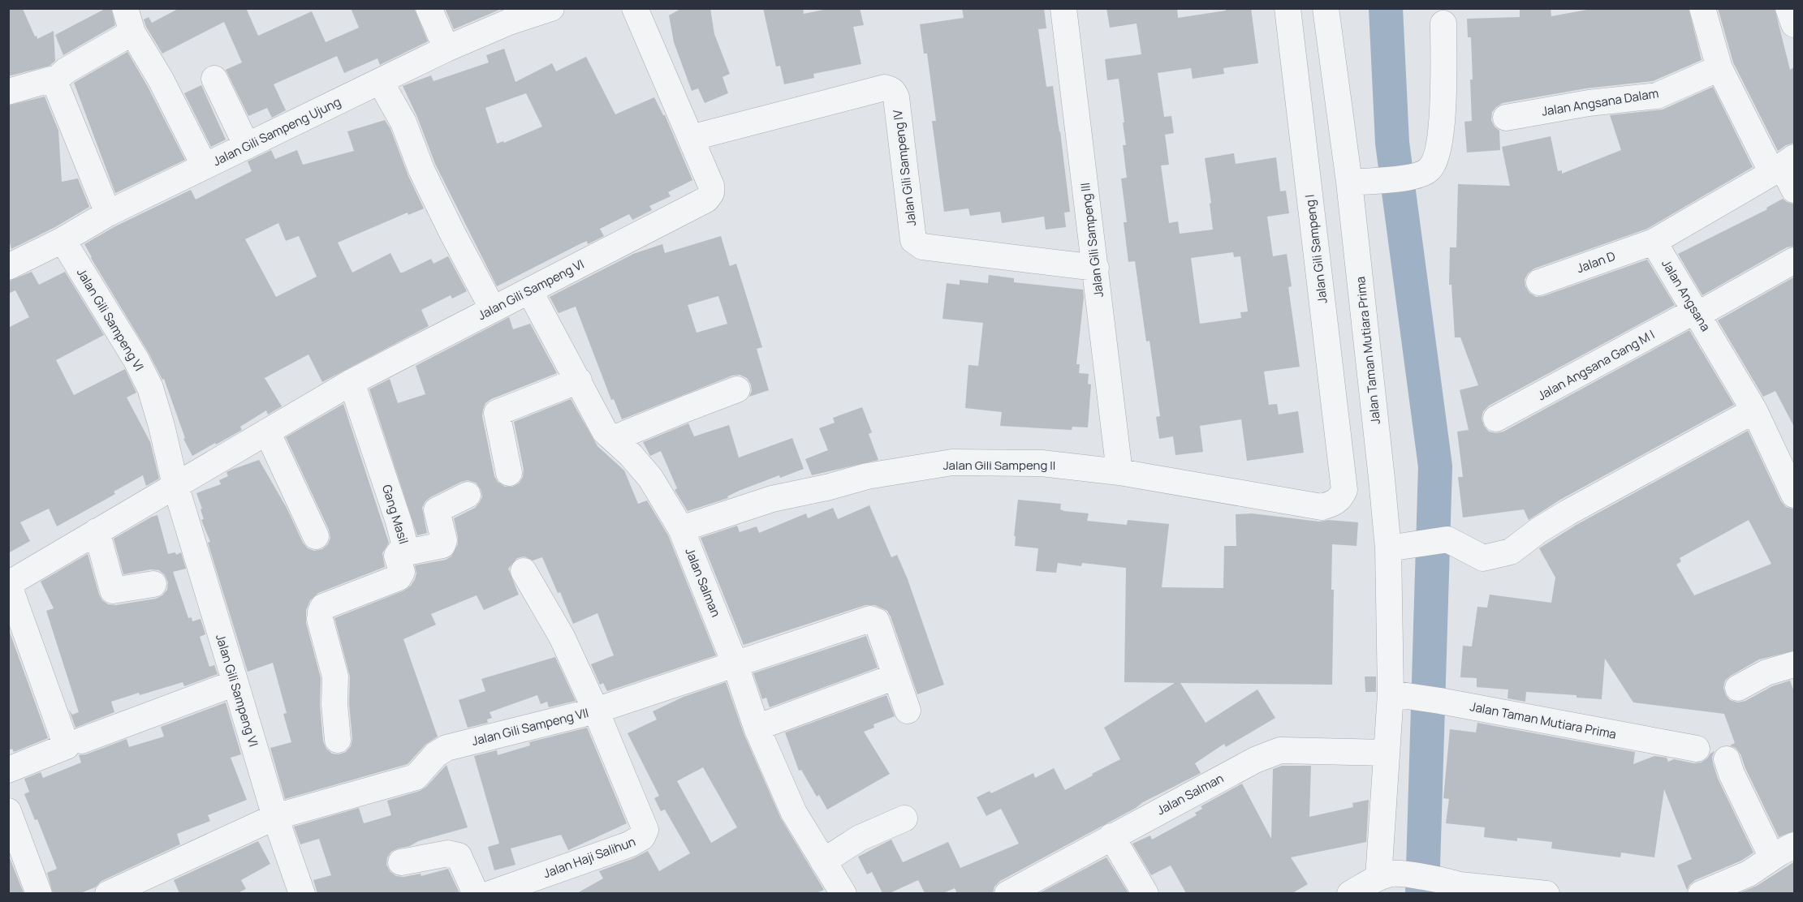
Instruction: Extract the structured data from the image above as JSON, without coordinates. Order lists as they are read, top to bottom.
{
  "streets": {
    "street": [
      "Jalan Angsana Dalam",
      "Jalan Gili Sampeng Ujung",
      "Jalan Gili Sampeng IV",
      "Jalan Gili Sampeng III",
      "Jalan Gili Sampeng I",
      "Jalan D",
      "Jalan Gili Sampeng VI",
      "Jalan Angsana",
      "Jalan Taman Mutiara Prima",
      "Jalan Angsana Gang M I",
      "Jalan Gili Sampeng II",
      "Gang Masil",
      "Jalan Salman",
      "Jalan Gili Sampeng VII",
      "Jalan Haji Salihun"
    ]
  },
  "crossings": [
    ["Jalan Gili Sampeng Ujung", "Jalan Gili Sampeng VI"],
    ["Jalan Gili Sampeng IV", "Jalan Gili Sampeng III"],
    ["Jalan Gili Sampeng IV", "Jalan Gili Sampeng VI"],
    ["Jalan Gili Sampeng III", "Jalan Gili Sampeng II"],
    ["Jalan Gili Sampeng I", "Jalan Gili Sampeng II"],
    ["Jalan D", "Jalan Angsana"],
    ["Jalan Gili Sampeng VI", "Gang Masil"],
    ["Jalan Gili Sampeng VI", "Jalan Salman"],
    ["Jalan Gili Sampeng VI", "Jalan Gili Sampeng VII"],
    ["Jalan Angsana", "Jalan Angsana Gang M I"],
    ["Jalan Taman Mutiara Prima", "Jalan Salman"],
    ["Jalan Gili Sampeng II", "Jalan Salman"],
    ["Jalan Salman", "Jalan Gili Sampeng VII"],
    ["Jalan Gili Sampeng VII", "Jalan Haji Salihun"]
  ]
}
